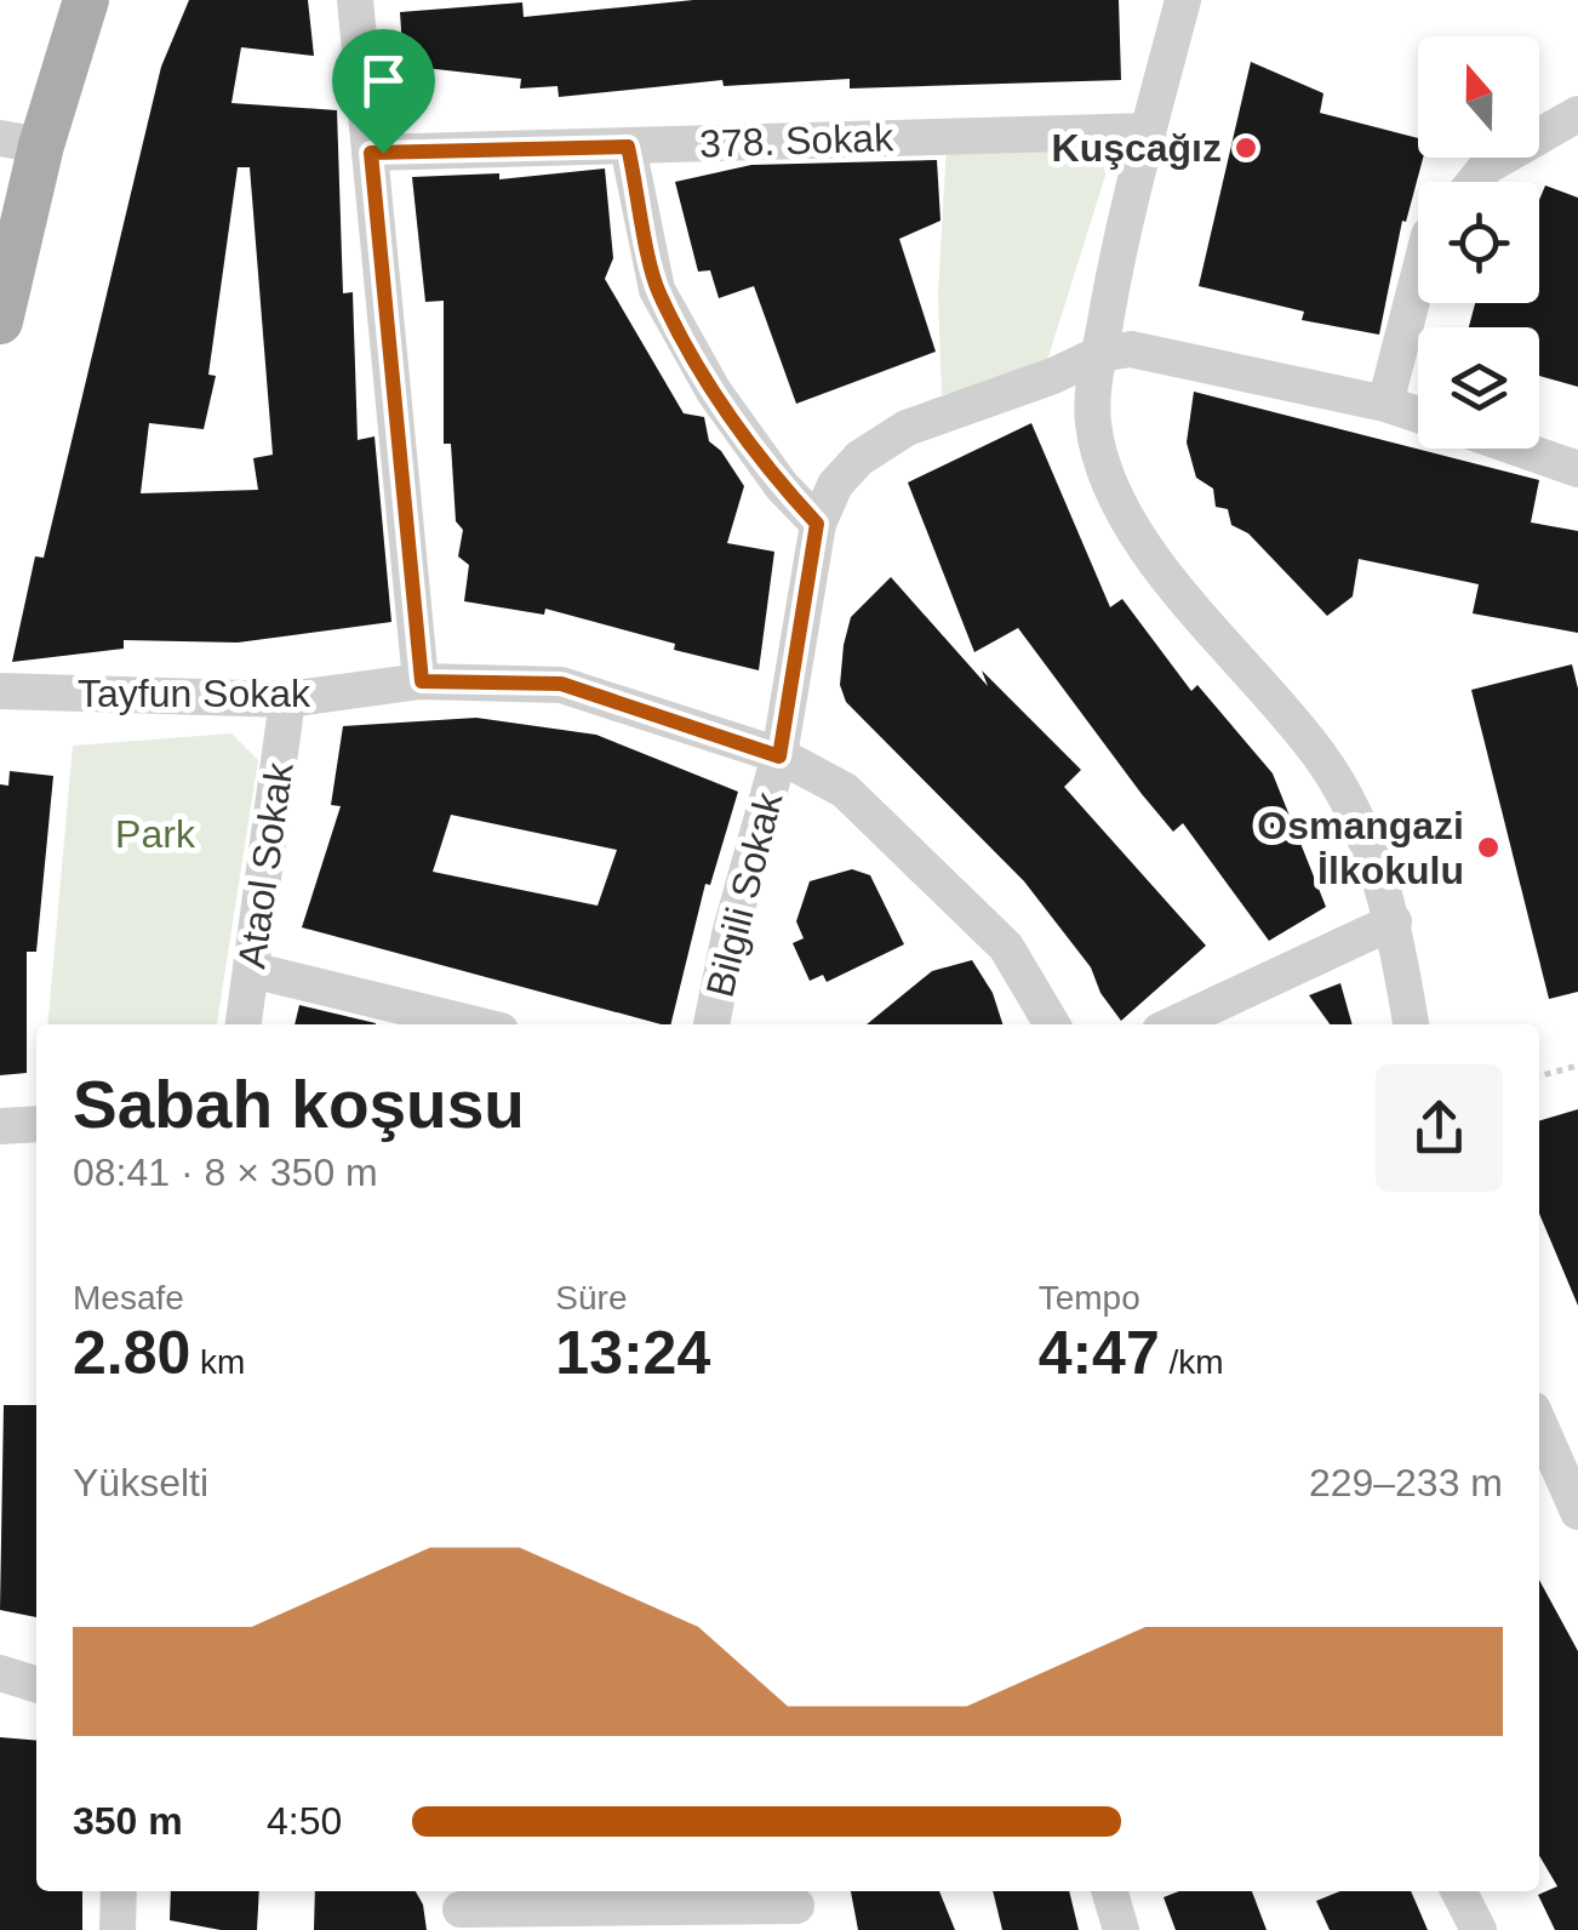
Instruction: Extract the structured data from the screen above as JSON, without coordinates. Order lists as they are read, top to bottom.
{
  "streets": {
    "street": [
      "378. Sokak",
      "Tayfun Sokak",
      "Ataol Sokak",
      "Bilgili Sokak"
    ]
  },
  "crossings": [
    ["Tayfun Sokak", "Ataol Sokak"],
    ["Tayfun Sokak", "Bilgili Sokak"]
  ],
  "parks": ["Park"],
  "places": ["Kuşcağız", "Osmangazi İlkokulu"],
  "north": "top",
  "page": {
    "heading": ["Sabah koşusu", "08:41 · 8 × 350 m"],
    "stats": [
      ["Mesafe", "2.80 km"],
      ["Süre", "13:24"],
      ["Tempo", "4:47 /km"]
    ],
    "chart": ["Yükselti", "229–233 m"],
    "list": [
      {
        "name": "350 m",
        "note": "4:50"
      }
    ]
  }
}
